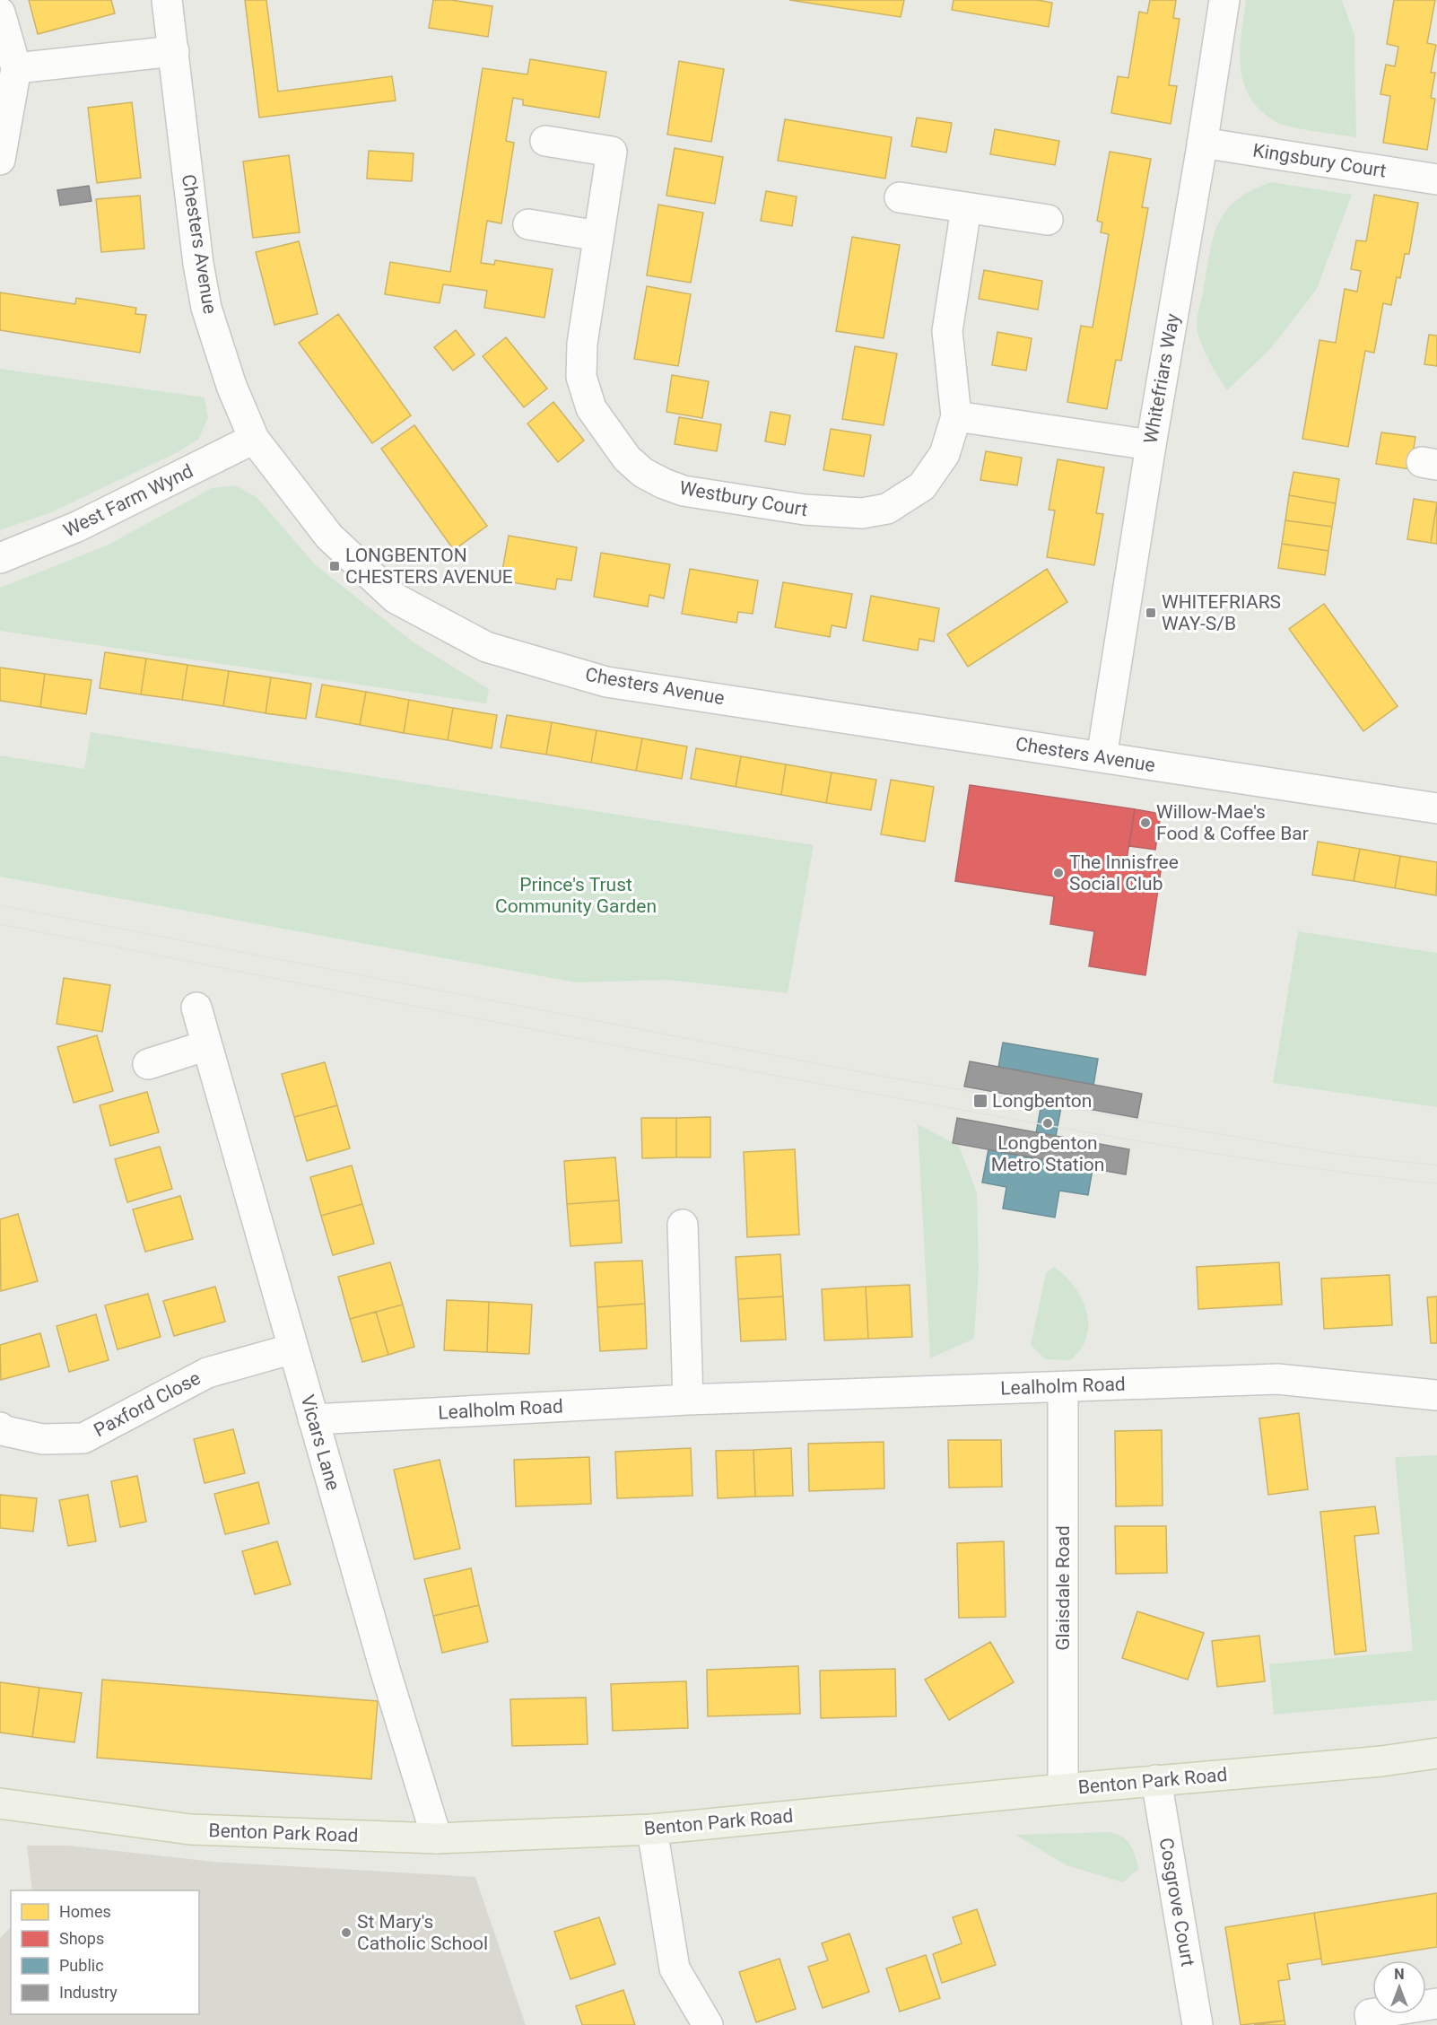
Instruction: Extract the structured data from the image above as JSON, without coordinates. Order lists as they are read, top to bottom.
{
  "streets": {
    "main road": ["Benton Park Road"],
    "street": [
      "Kingsbury Court",
      "Chesters Avenue",
      "Whitefriars Way",
      "Westbury Court",
      "West Farm Wynd",
      "Lealholm Road",
      "Paxford Close",
      "Vicars Lane",
      "Glaisdale Road",
      "Cosgrove Court"
    ]
  },
  "crossings": [
    ["Kingsbury Court", "Whitefriars Way"],
    ["Chesters Avenue", "Whitefriars Way"],
    ["Chesters Avenue", "West Farm Wynd"],
    ["Lealholm Road", "Vicars Lane"],
    ["Lealholm Road", "Glaisdale Road"],
    ["Paxford Close", "Vicars Lane"],
    ["Vicars Lane", "Benton Park Road"],
    ["Glaisdale Road", "Benton Park Road"],
    ["Benton Park Road", "Cosgrove Court"]
  ],
  "parks": ["Prince's Trust Community Garden"],
  "places": {
    "transit": ["LONGBENTON CHESTERS AVENUE", "WHITEFRIARS WAY-S/B", "Longbenton"],
    "other": [
      "Willow-Mae's Food & Coffee Bar",
      "The Innisfree Social Club",
      "Longbenton Metro Station",
      "St Mary's Catholic School"
    ]
  },
  "legend": [
    "Homes",
    "Shops",
    "Public",
    "Industry"
  ],
  "north": "top"
}
